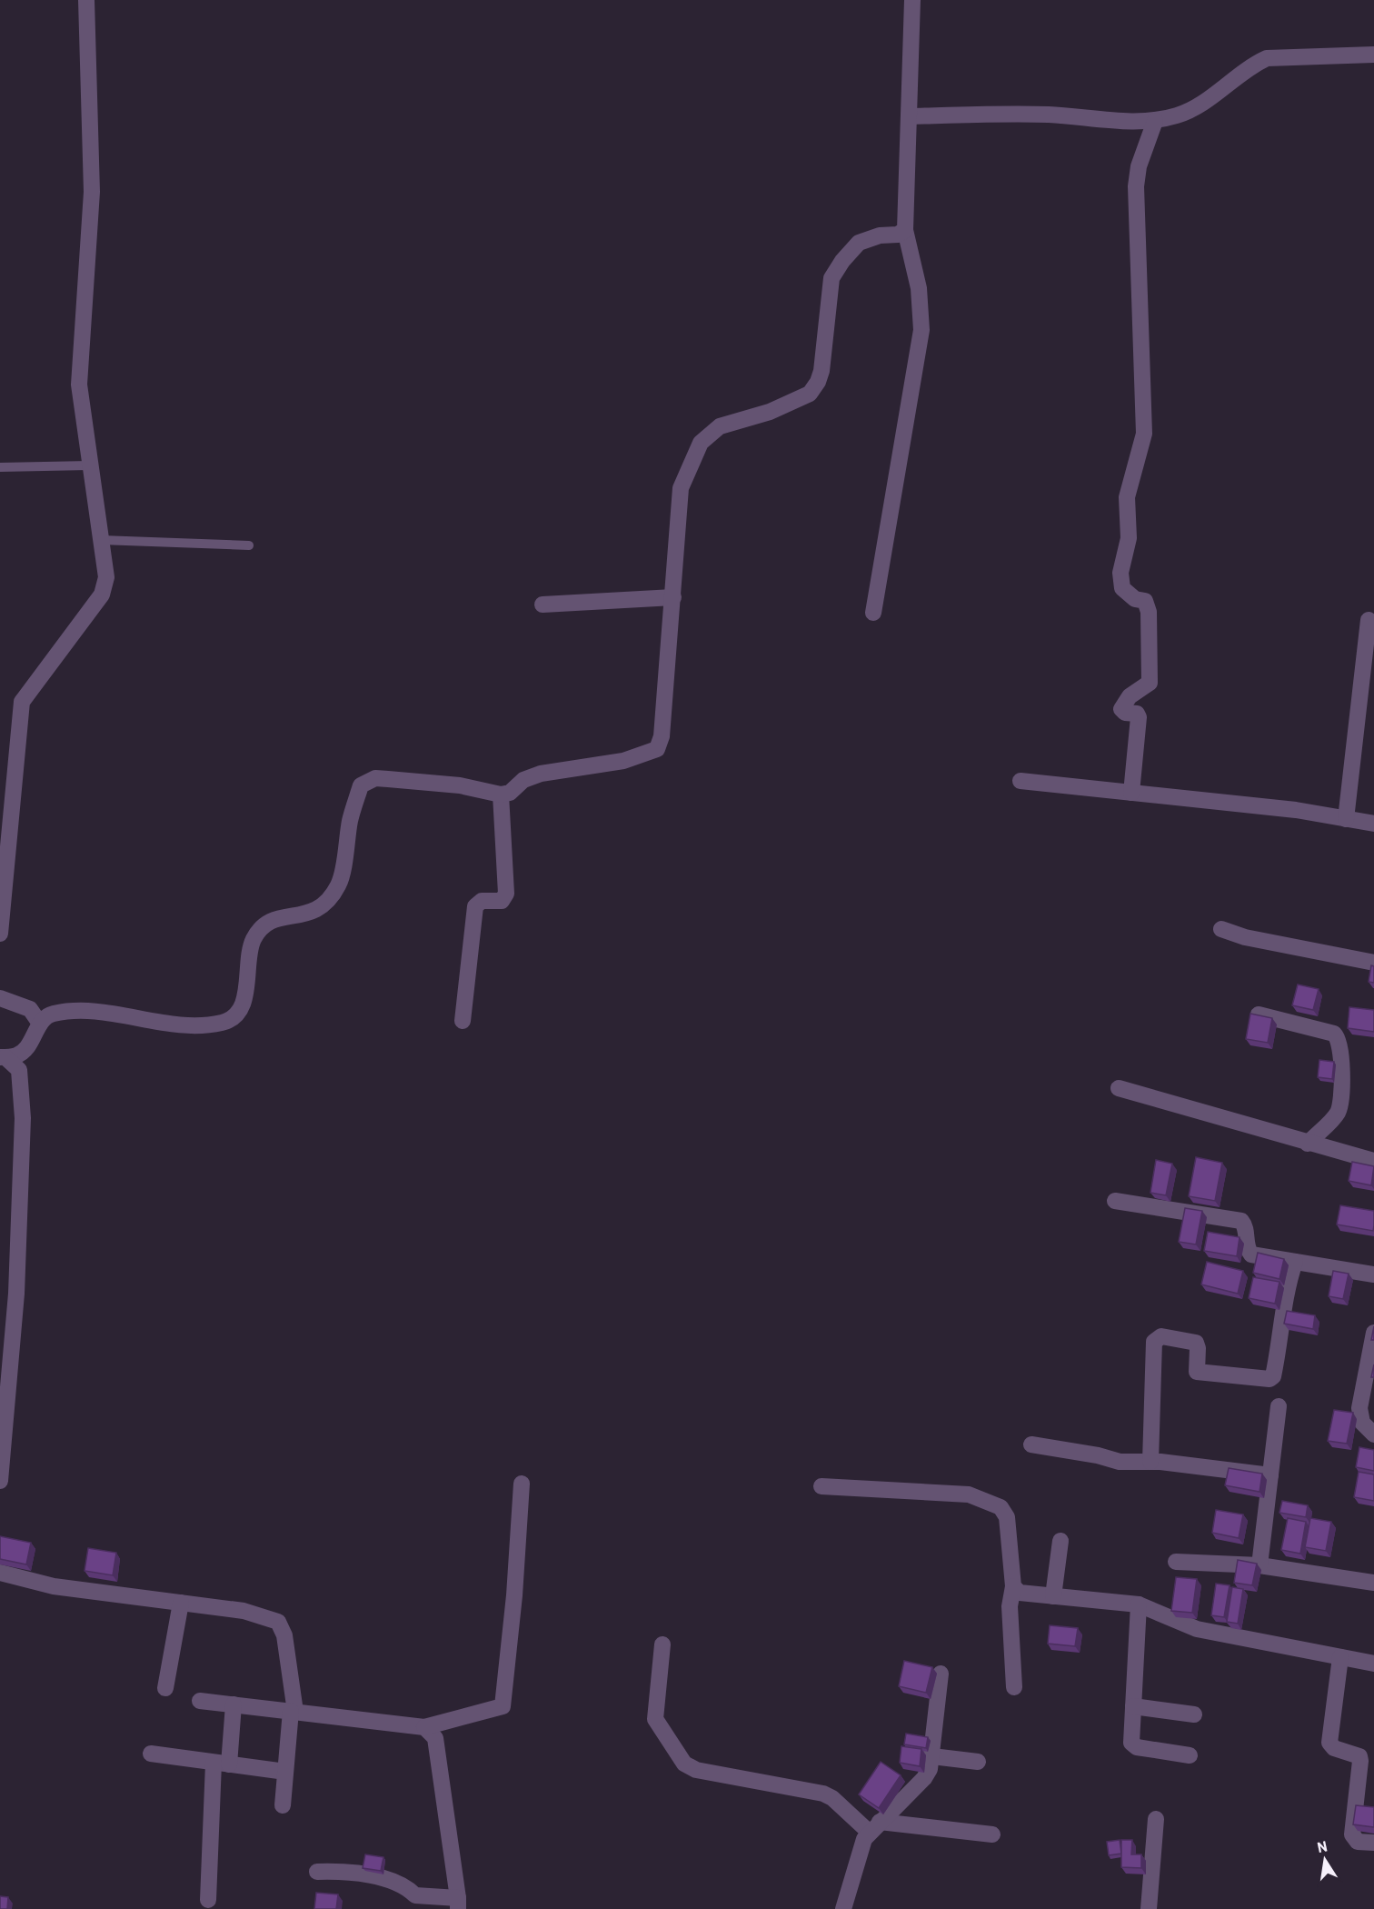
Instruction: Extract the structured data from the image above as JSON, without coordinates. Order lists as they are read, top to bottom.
{
  "north": "top"
}
